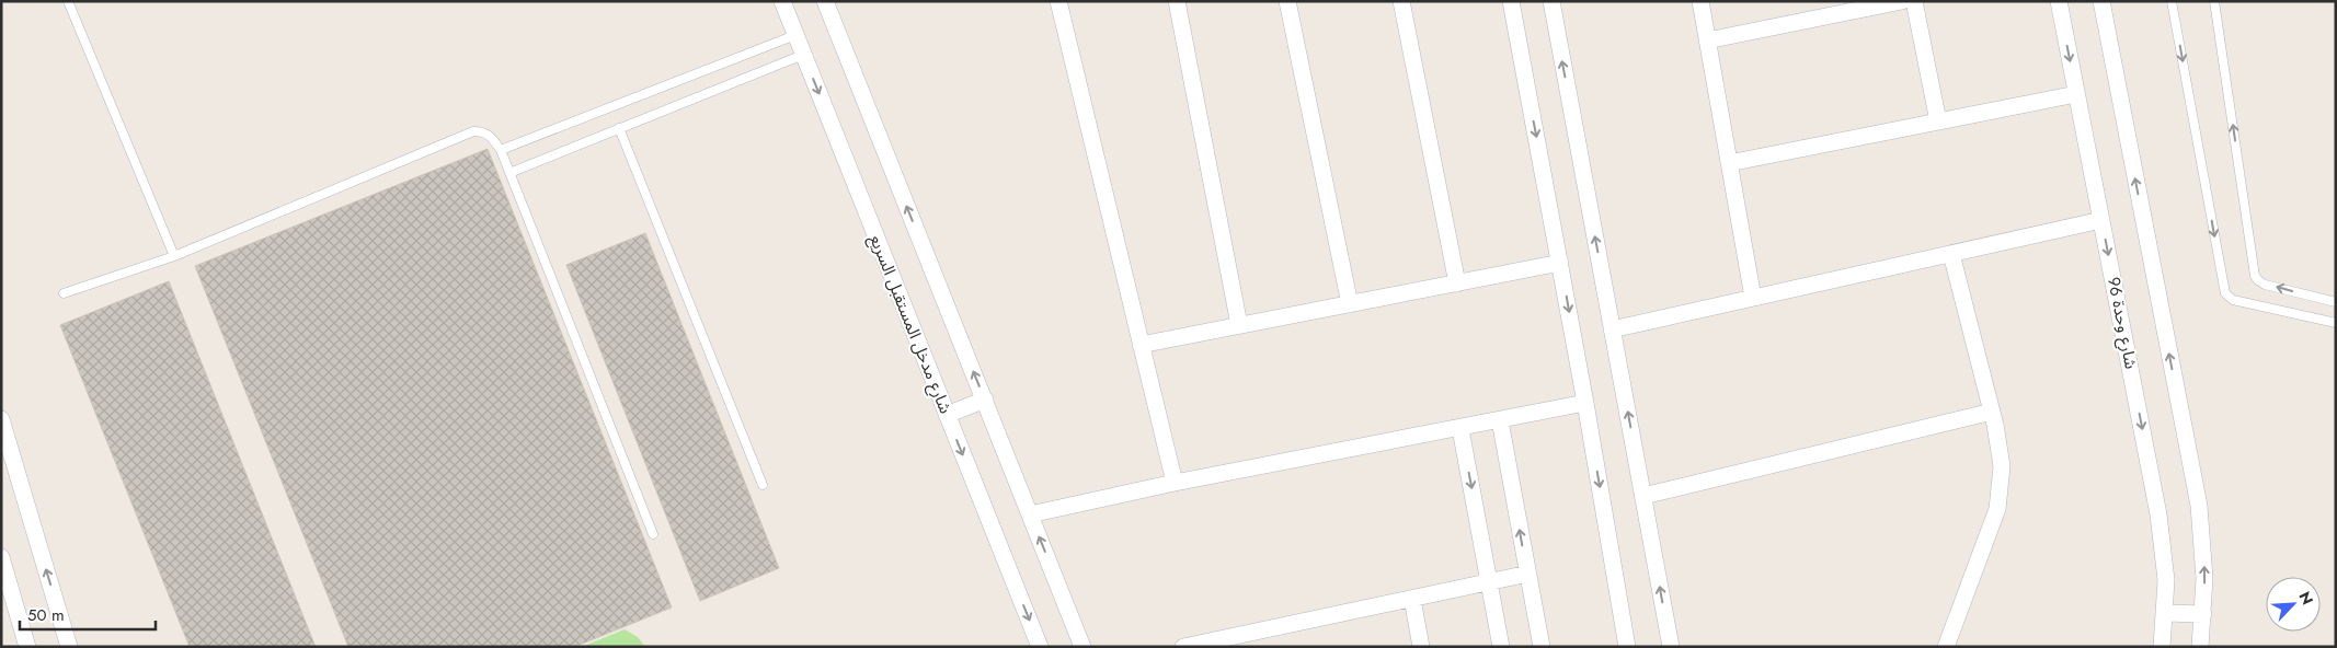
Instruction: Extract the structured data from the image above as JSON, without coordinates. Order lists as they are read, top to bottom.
{
  "streets": {
    "street": ["شارع وحدة 96", "شارع مدخل المستقبل السريع"]
  },
  "scale_bar": "50 m",
  "north": "top right"
}
